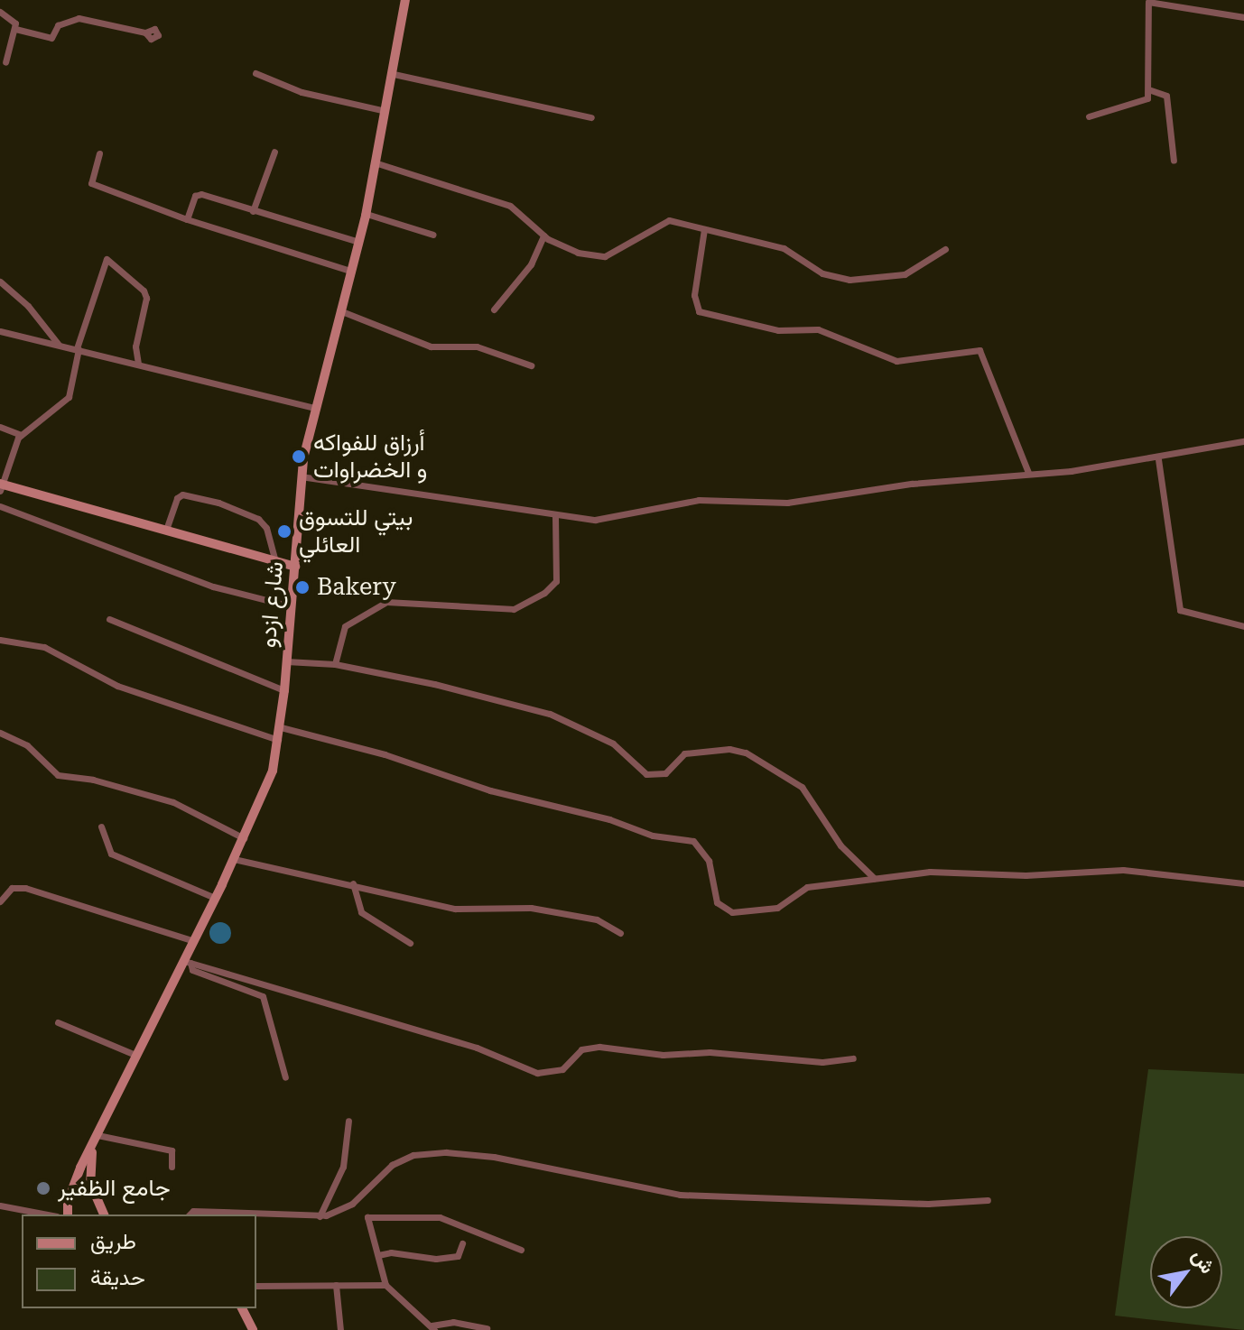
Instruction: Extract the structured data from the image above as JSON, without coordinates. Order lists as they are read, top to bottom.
{
  "streets": {
    "street": ["شارع ازدو"]
  },
  "places": [
    "أرزاق للفواكه و الخضراوات",
    "بيتي للتسوق العائلي",
    "Bakery",
    "جامع الظفير"
  ],
  "legend": ["طريق", "حديقة"],
  "north": "top right"
}
